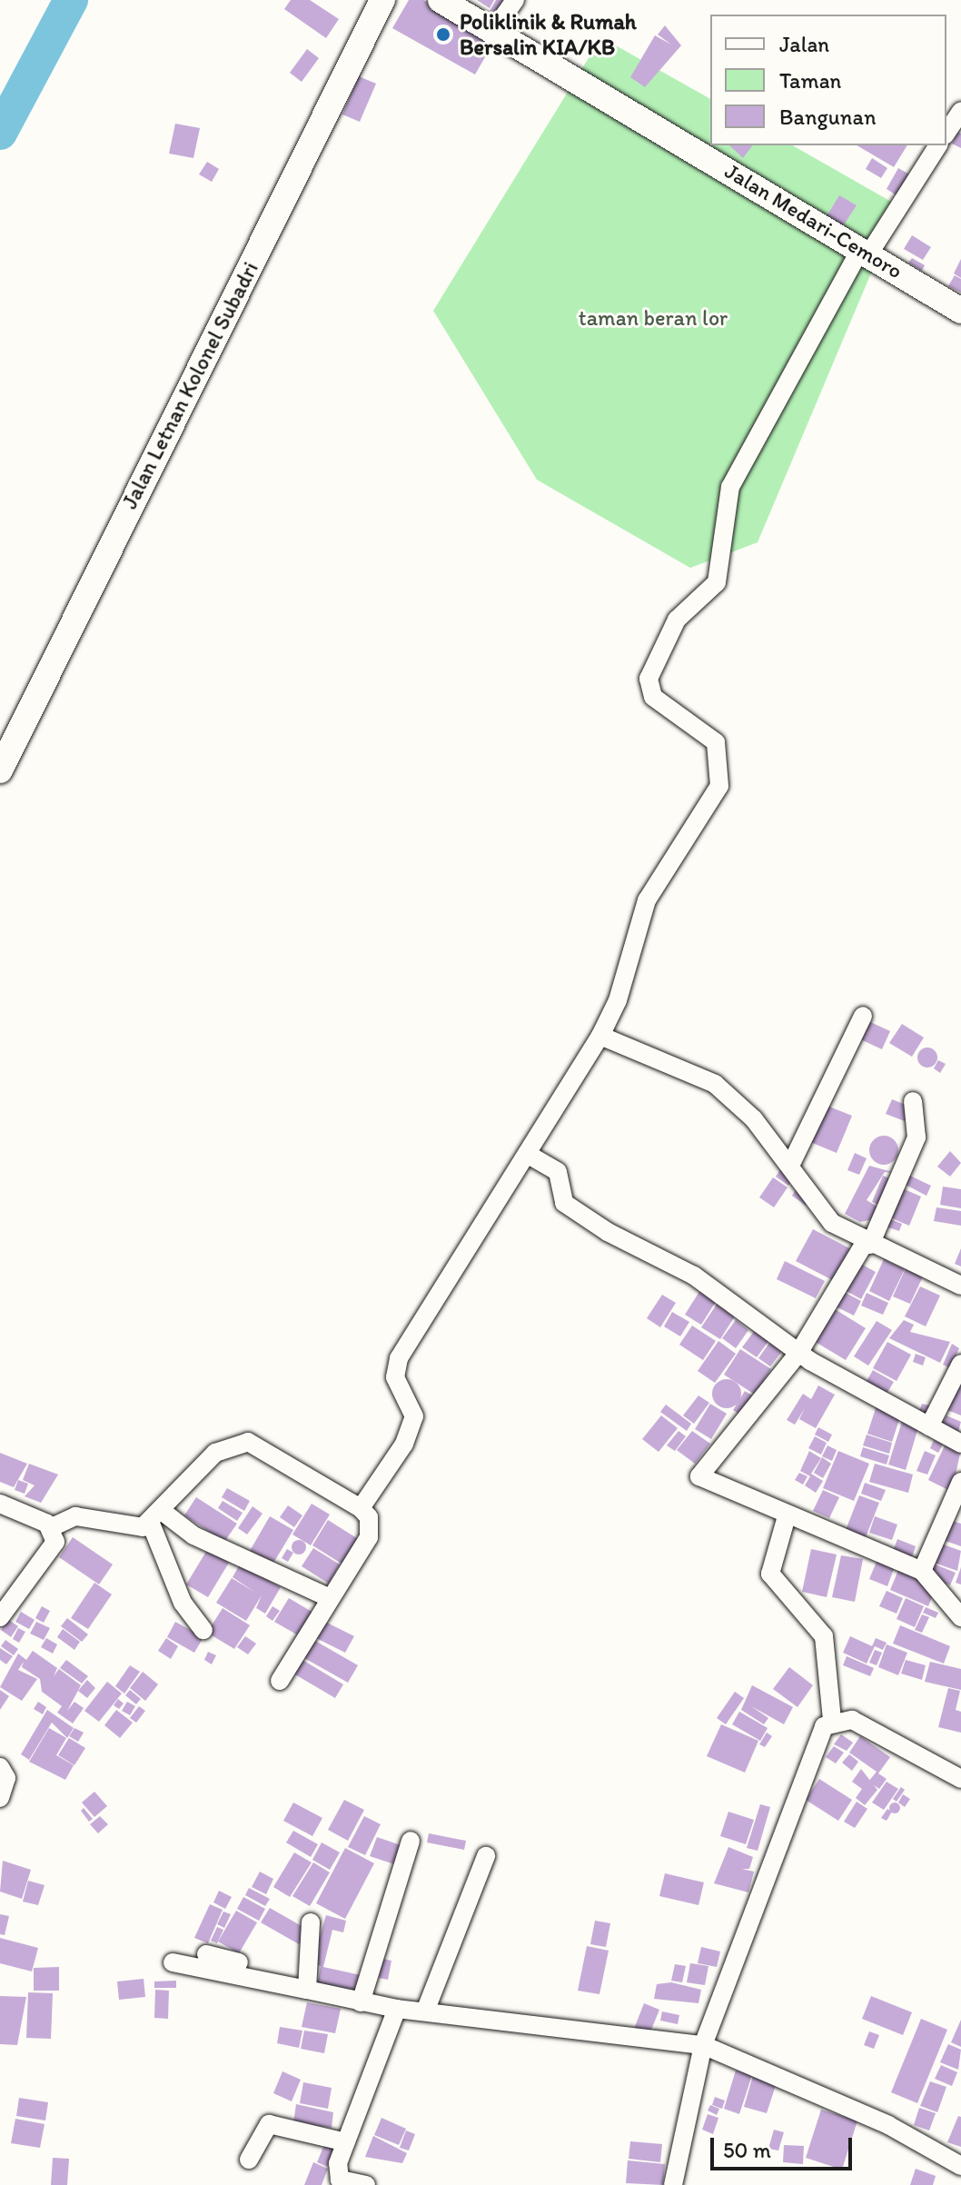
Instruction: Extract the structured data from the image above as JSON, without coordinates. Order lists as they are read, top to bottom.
{
  "streets": {
    "main road": ["Jalan Medari-Cemoro", "Jalan Letnan Kolonel Subadri"]
  },
  "parks": ["taman beran lor"],
  "places": ["Poliklinik & Rumah Bersalin KIA/KB"],
  "legend": ["Jalan", "Taman", "Bangunan"],
  "scale_bar": "50 m"
}
